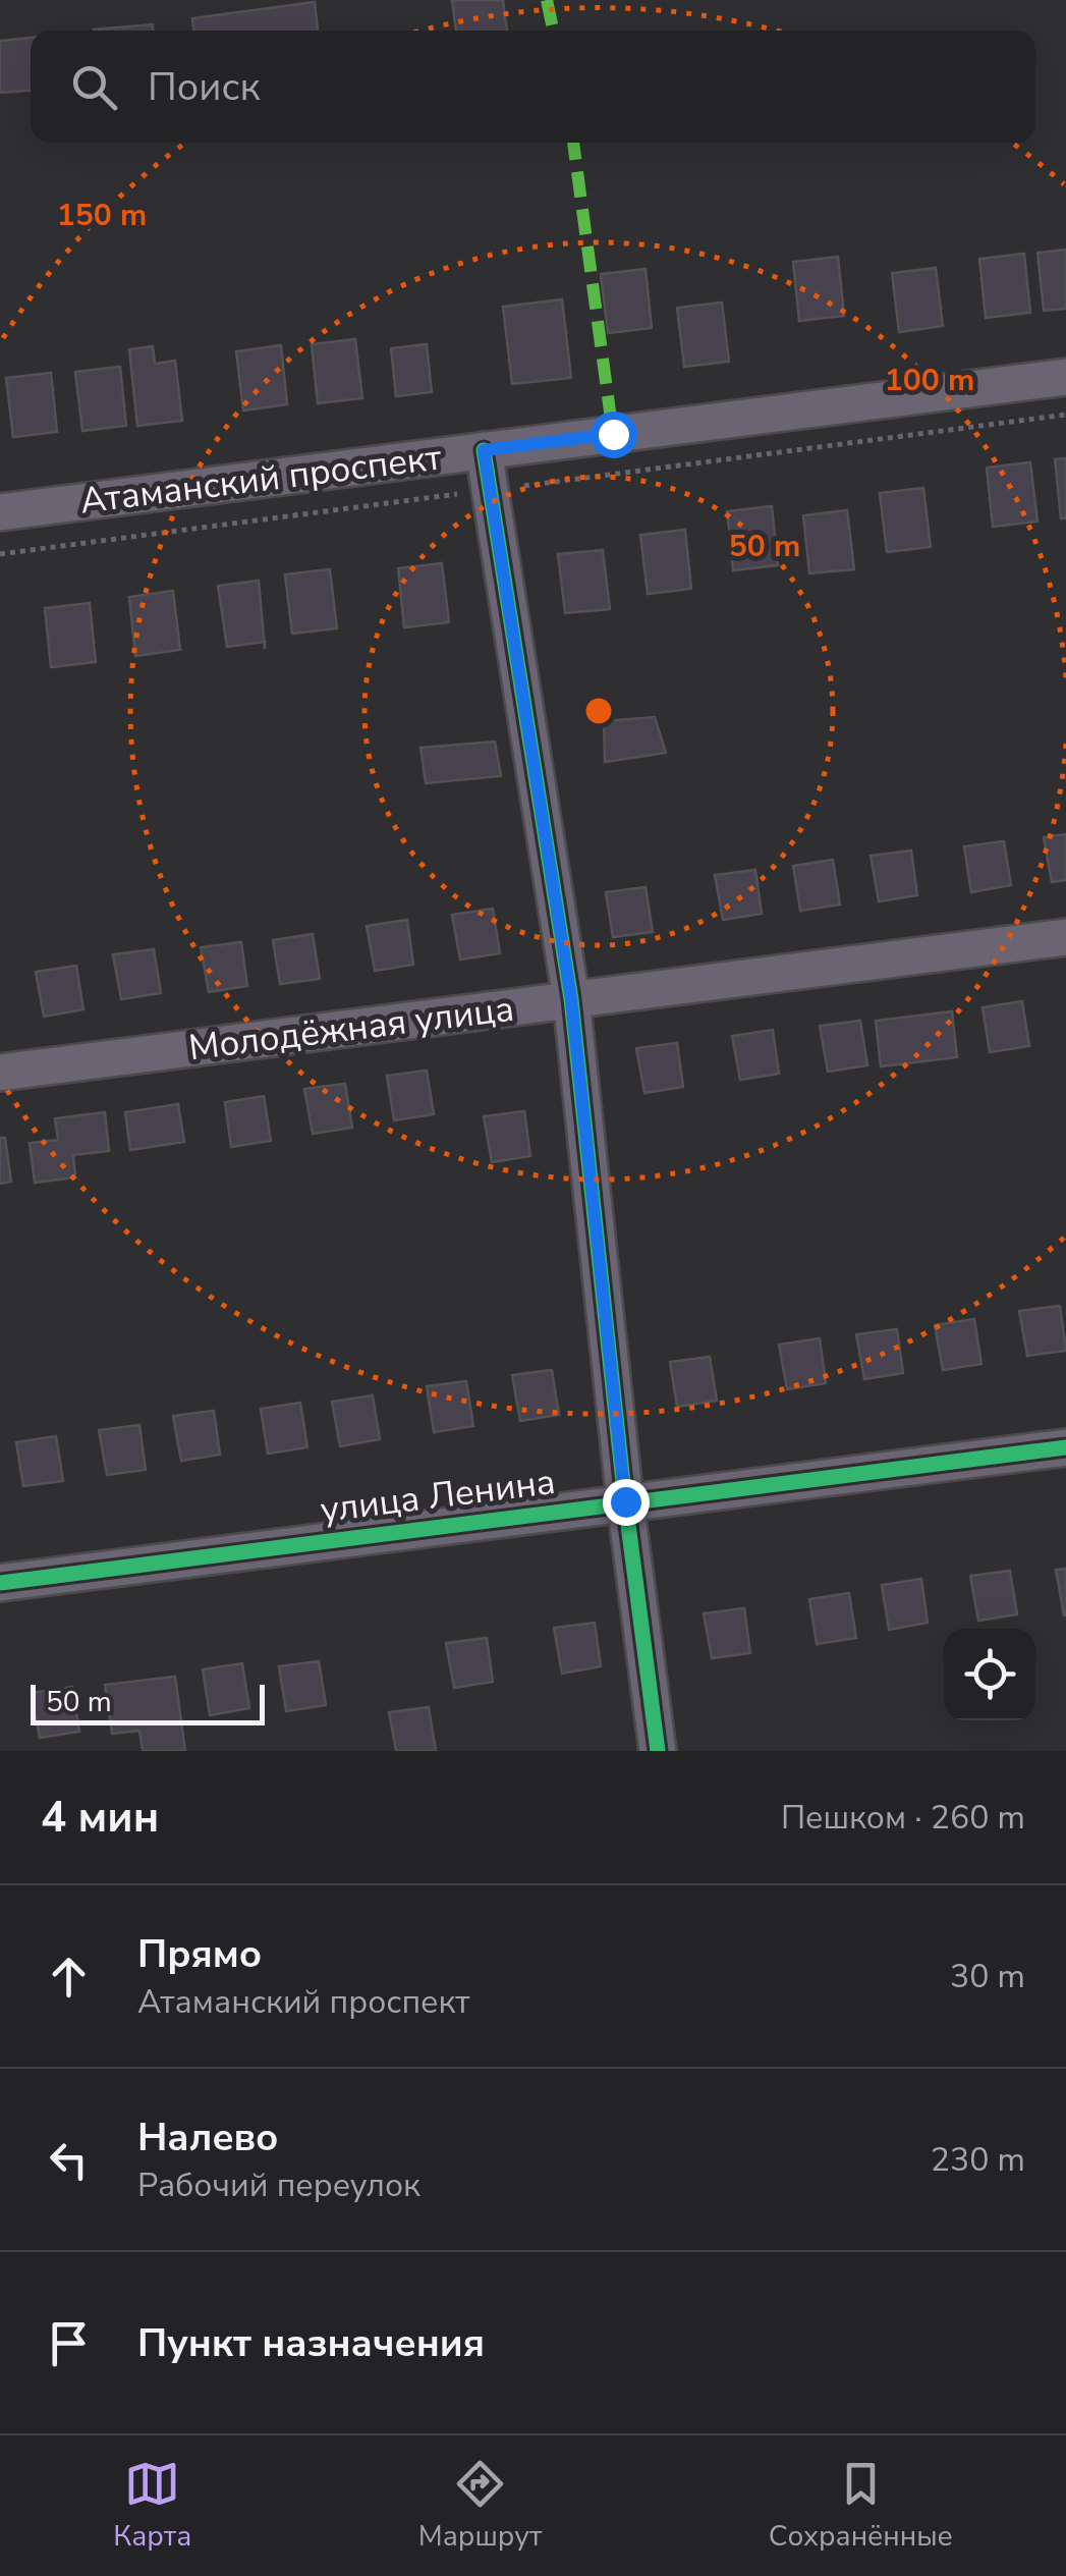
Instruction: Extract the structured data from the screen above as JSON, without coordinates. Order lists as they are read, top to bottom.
{
  "streets": {
    "street": ["Атаманский проспект", "Молодёжная улица", "улица Ленина"]
  },
  "scale_bar": "50 m",
  "page": {
    "search": "Поиск",
    "scale": "50 m",
    "heading": ["4 мин", "Пешком · 260 m"],
    "list": [
      ["Прямо", "Атаманский проспект", "30 m"],
      ["Налево", "Рабочий переулок", "230 m"],
      "Пункт назначения"
    ],
    "nav": ["Карта", "Маршрут", "Сохранённые"]
  },
  "rings": ["150 m", "100 m", "50 m"]
}
